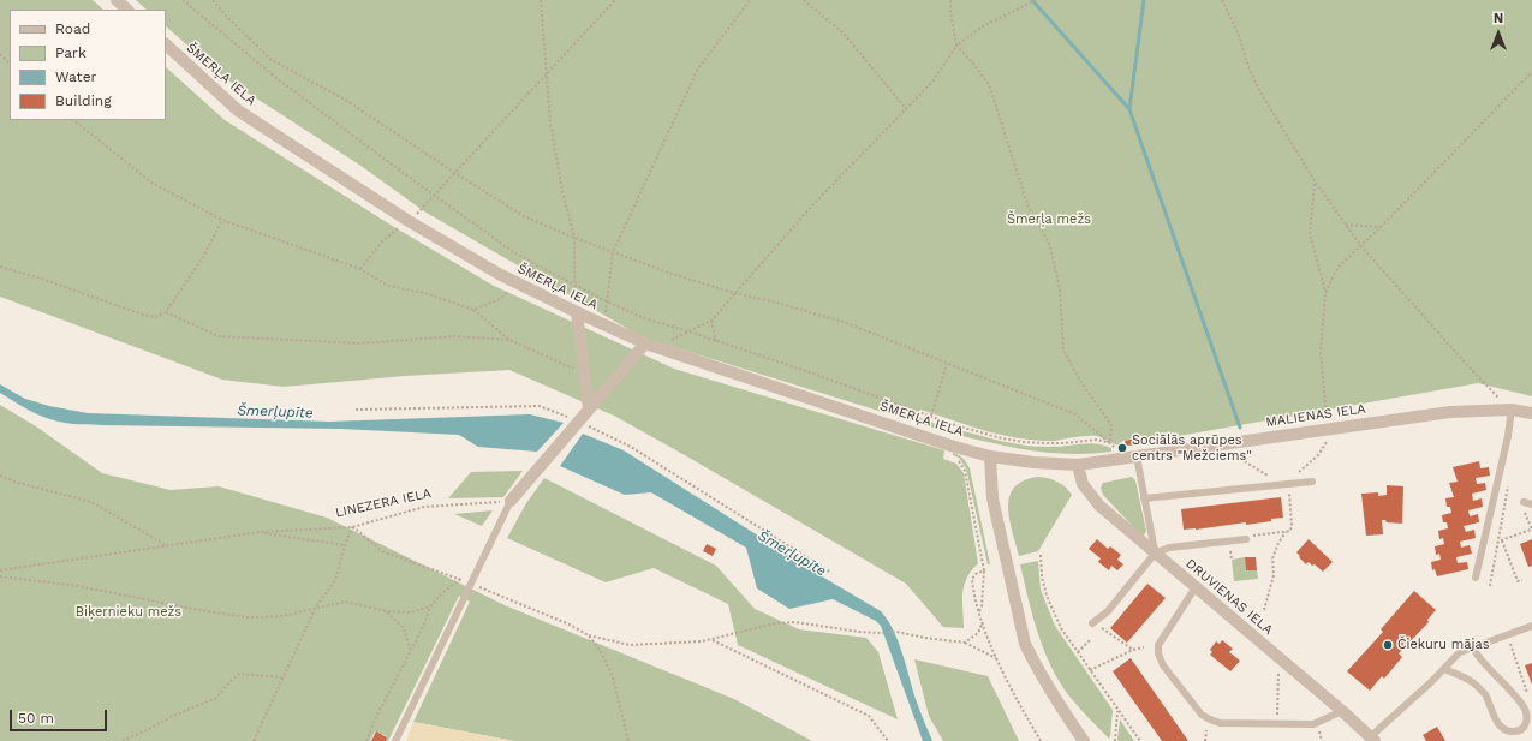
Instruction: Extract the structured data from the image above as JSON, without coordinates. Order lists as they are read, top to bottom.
{
  "streets": {
    "street": ["ŠMERĻA IELA", "MALIENAS IELA", "DRUVIENAS IELA"],
    "path": ["LINEZERA IELA"]
  },
  "crossings": [
    ["ŠMERĻA IELA", "MALIENAS IELA"],
    ["MALIENAS IELA", "DRUVIENAS IELA"]
  ],
  "water": ["Šmerļupīte"],
  "parks": ["Šmerļa mežs", "Biķernieku mežs"],
  "places": ["Sociālās aprūpes centrs \"Mežciems\"", "Čiekuru mājas"],
  "legend": [
    "Road",
    "Park",
    "Water",
    "Building"
  ],
  "scale_bar": "50 m",
  "north": "top"
}
